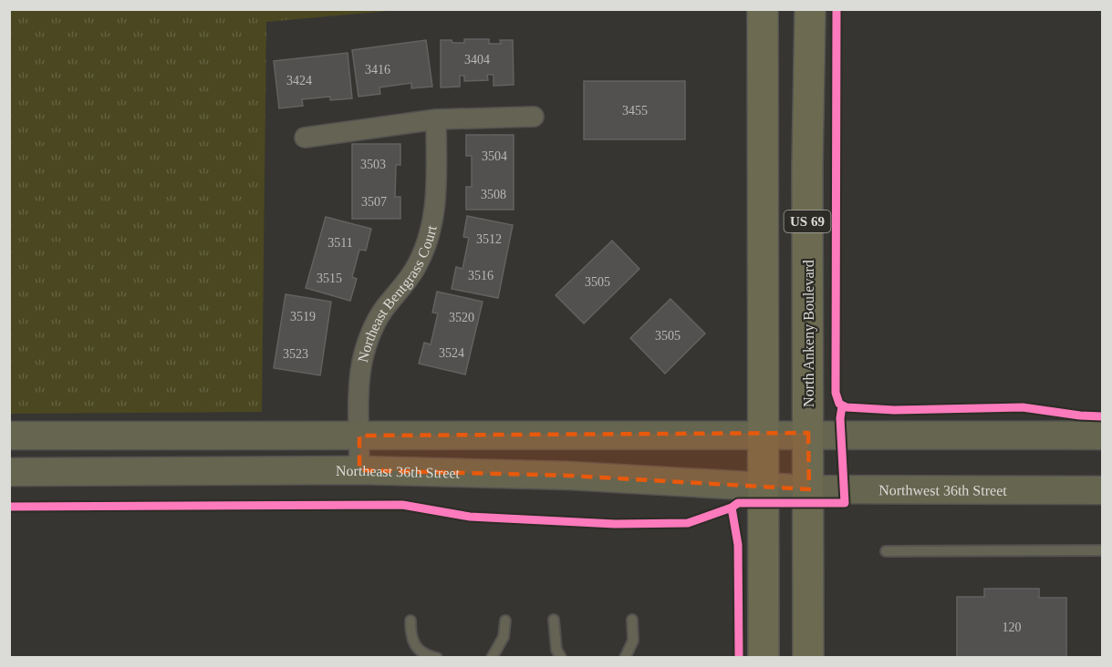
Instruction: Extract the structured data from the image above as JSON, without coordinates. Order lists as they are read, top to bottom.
{
  "streets": {
    "main road": [
      "US 69",
      "North Ankeny Boulevard",
      "Northeast 36th Street",
      "Northwest 36th Street"
    ],
    "street": ["Northeast Bentgrass Court"]
  },
  "crossings": [
    ["Northeast Bentgrass Court", "Northeast 36th Street"],
    ["North Ankeny Boulevard", "Northeast 36th Street"],
    ["North Ankeny Boulevard", "Northwest 36th Street"],
    ["Northeast 36th Street", "Northwest 36th Street"]
  ],
  "house_numbers": [
    "3404",
    "3416",
    "3424",
    "3455",
    "3504",
    "3503",
    "3508",
    "3507",
    "3512",
    "3511",
    "3516",
    "3515",
    "3505",
    "3519",
    "3520",
    "3505",
    "3524",
    "3523",
    "120"
  ]
}
